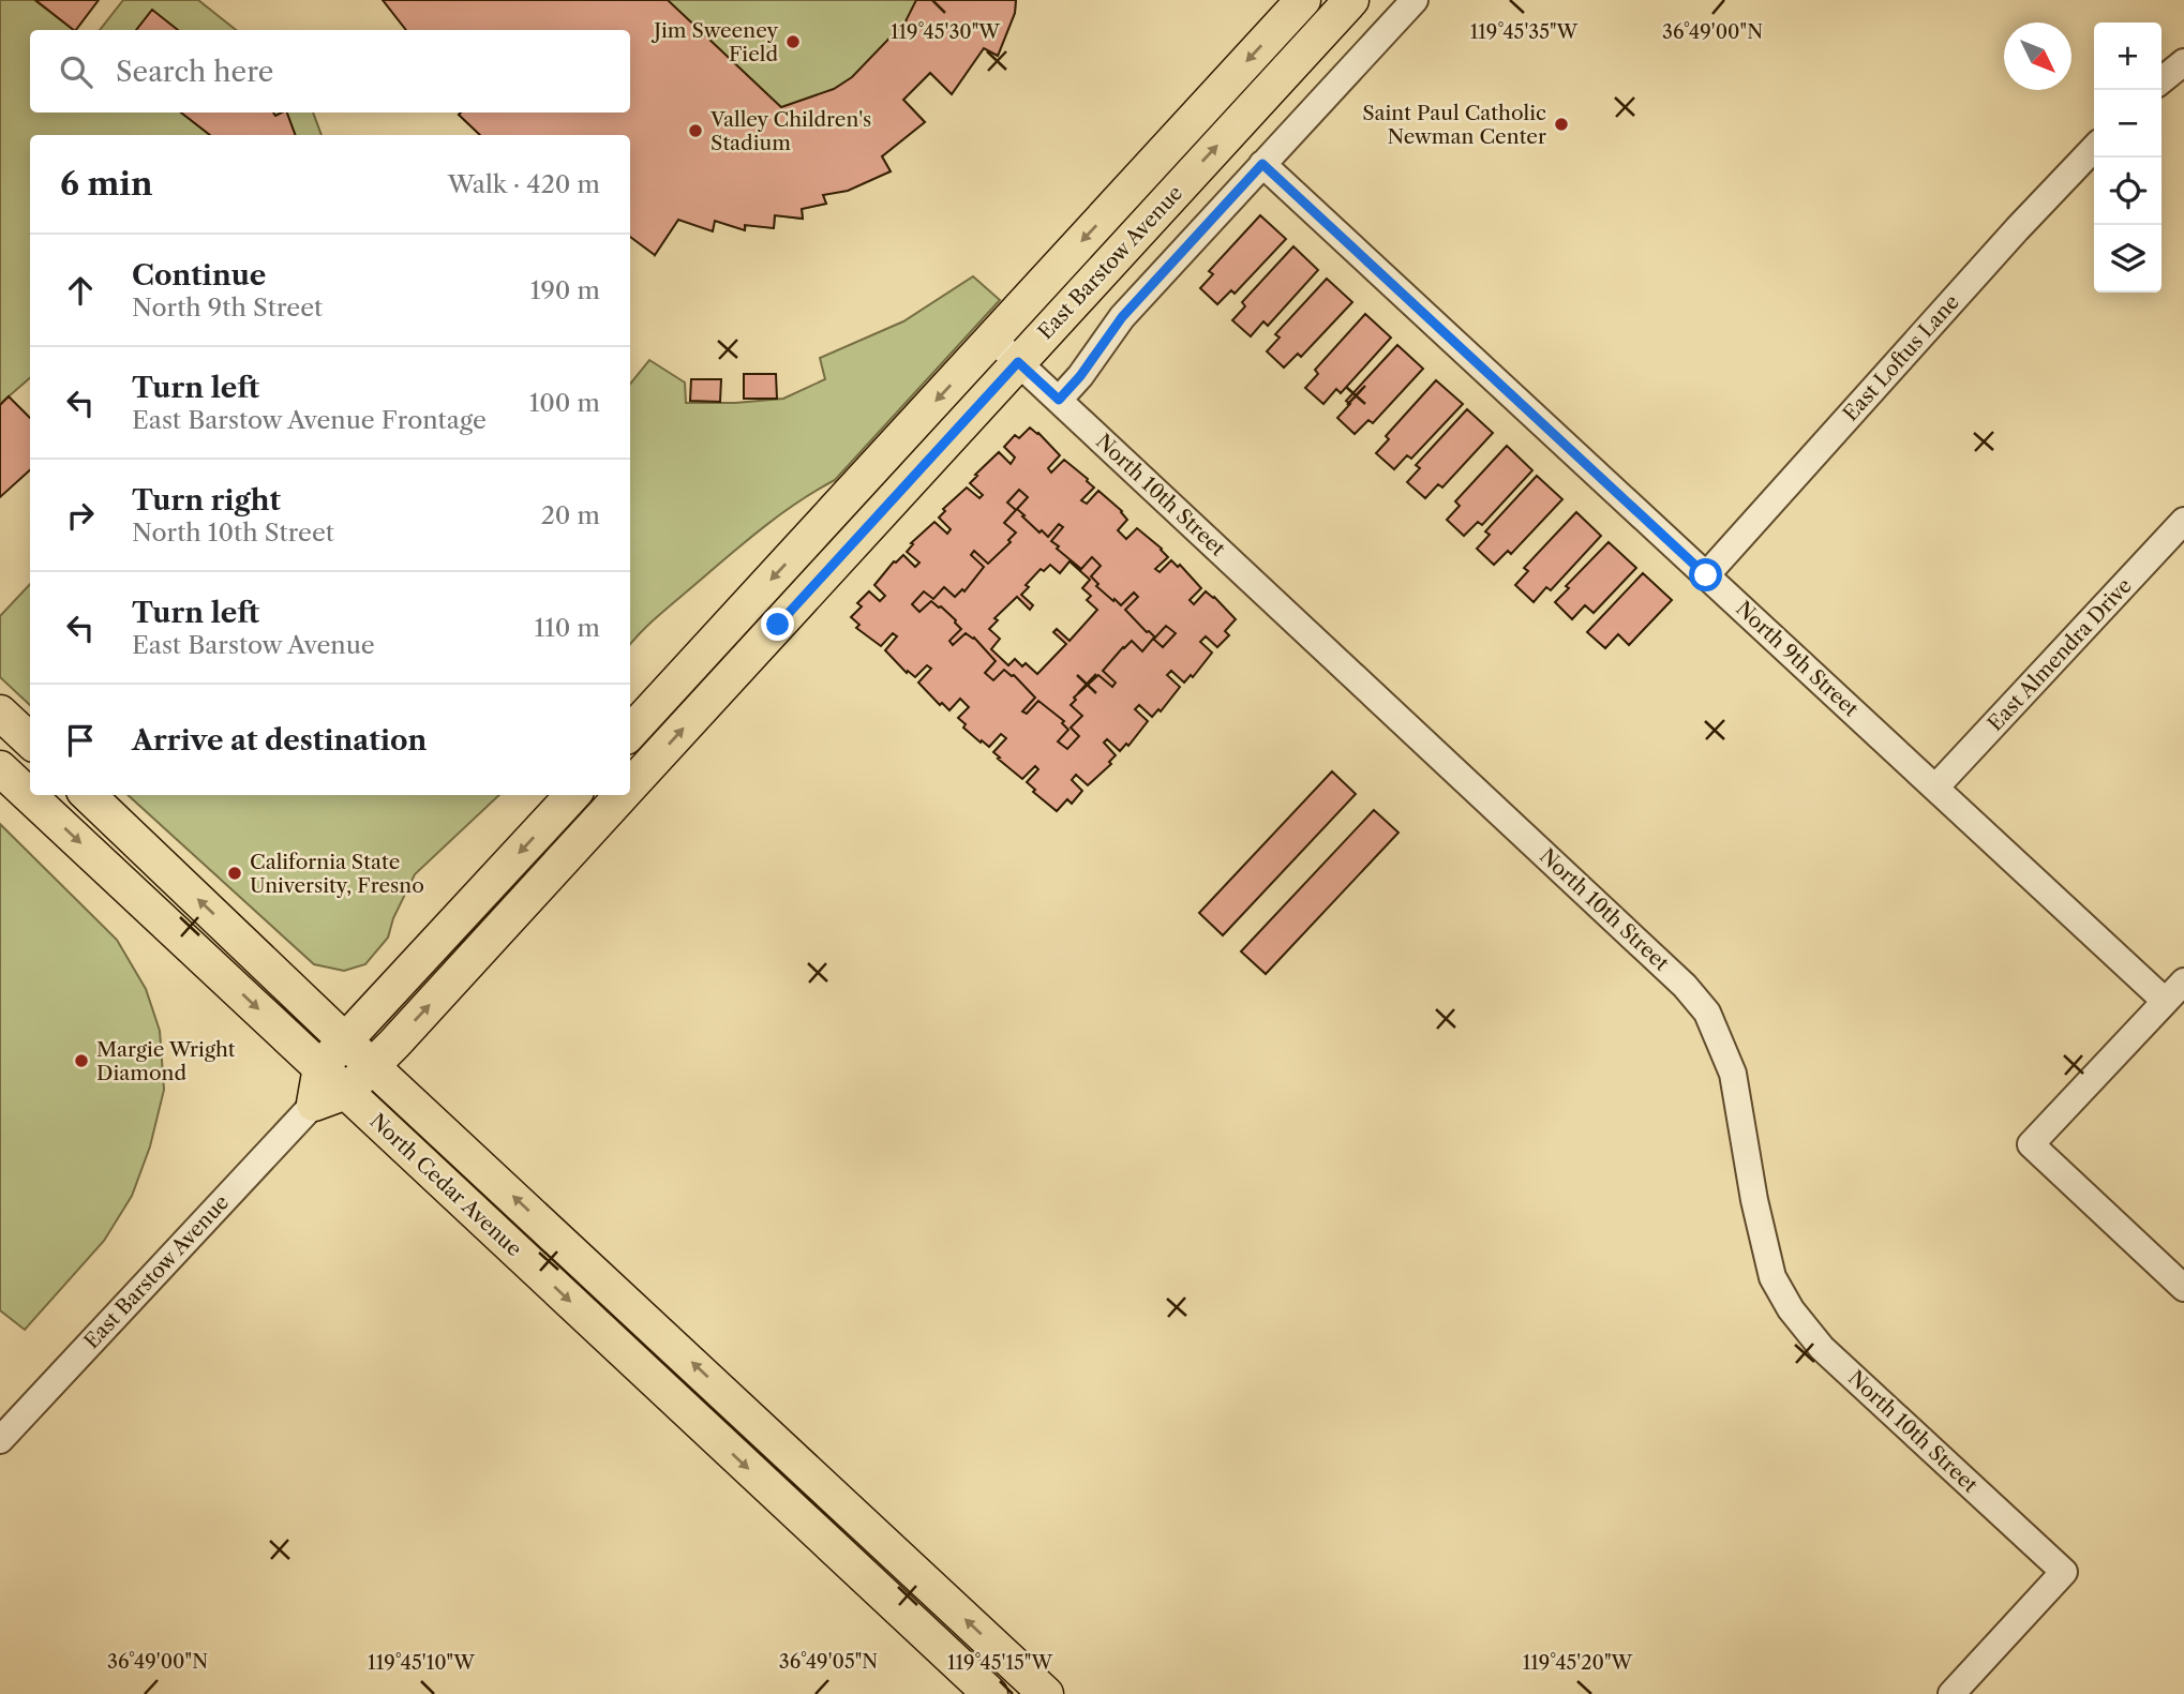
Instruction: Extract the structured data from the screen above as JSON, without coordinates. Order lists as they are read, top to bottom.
{
  "streets": {
    "main road": ["East Barstow Avenue", "North Cedar Avenue"],
    "street": [
      "East Loftus Lane",
      "North 10th Street",
      "East Almendra Drive",
      "North 9th Street"
    ]
  },
  "crossings": [
    ["East Barstow Avenue", "North 10th Street"],
    ["East Barstow Avenue", "North Cedar Avenue"],
    ["East Loftus Lane", "North 9th Street"],
    ["East Almendra Drive", "North 9th Street"]
  ],
  "places": [
    "Jim Sweeney Field",
    "Saint Paul Catholic Newman Center",
    "Valley Children's Stadium",
    "California State University, Fresno",
    "Margie Wright Diamond"
  ],
  "north": "bottom right",
  "page": {
    "map_buttons": ["+", "−"],
    "search": "Search here",
    "heading": ["6 min", "Walk · 420 m"],
    "list": [
      ["Continue", "North 9th Street", "190 m"],
      ["Turn left", "East Barstow Avenue Frontage", "100 m"],
      ["Turn right", "North 10th Street", "20 m"],
      ["Turn left", "East Barstow Avenue", "110 m"],
      "Arrive at destination"
    ]
  },
  "coordinates": [
    "119°45'35\"W",
    "119°45'30\"W",
    "36°49'00\"N",
    "36°49'05\"N",
    "119°45'10\"W",
    "119°45'15\"W",
    "119°45'20\"W"
  ]
}
